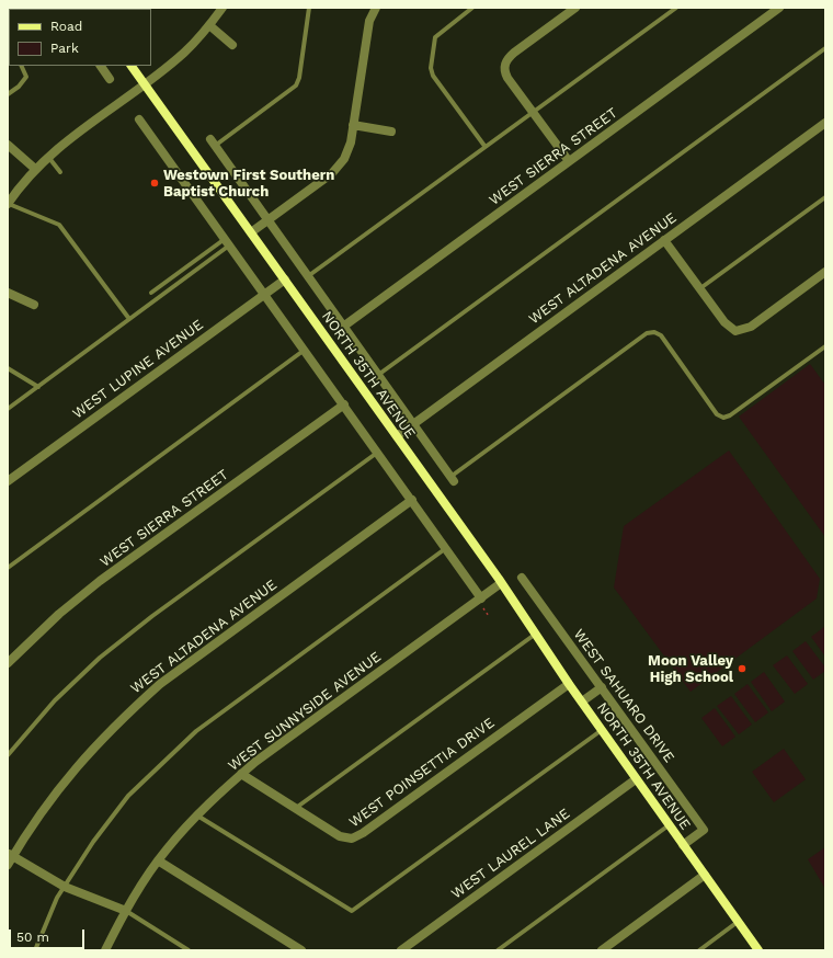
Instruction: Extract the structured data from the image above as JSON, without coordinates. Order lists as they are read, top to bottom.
{
  "streets": {
    "main road": ["NORTH 35TH AVENUE"],
    "street": [
      "WEST SIERRA STREET",
      "WEST ALTADENA AVENUE",
      "WEST LUPINE AVENUE",
      "WEST SAHUARO DRIVE",
      "WEST SUNNYSIDE AVENUE",
      "WEST POINSETTIA DRIVE",
      "WEST LAUREL LANE"
    ]
  },
  "crossings": [
    ["WEST SIERRA STREET", "NORTH 35TH AVENUE"],
    ["WEST ALTADENA AVENUE", "NORTH 35TH AVENUE"],
    ["WEST LUPINE AVENUE", "NORTH 35TH AVENUE"],
    ["NORTH 35TH AVENUE", "WEST SAHUARO DRIVE"],
    ["NORTH 35TH AVENUE", "WEST SUNNYSIDE AVENUE"],
    ["NORTH 35TH AVENUE", "WEST POINSETTIA DRIVE"],
    ["NORTH 35TH AVENUE", "WEST LAUREL LANE"],
    ["WEST SUNNYSIDE AVENUE", "WEST POINSETTIA DRIVE"]
  ],
  "places": ["Westown First Southern Baptist Church", "Moon Valley High School"],
  "legend": ["Road", "Park"],
  "scale_bar": "50 m"
}
